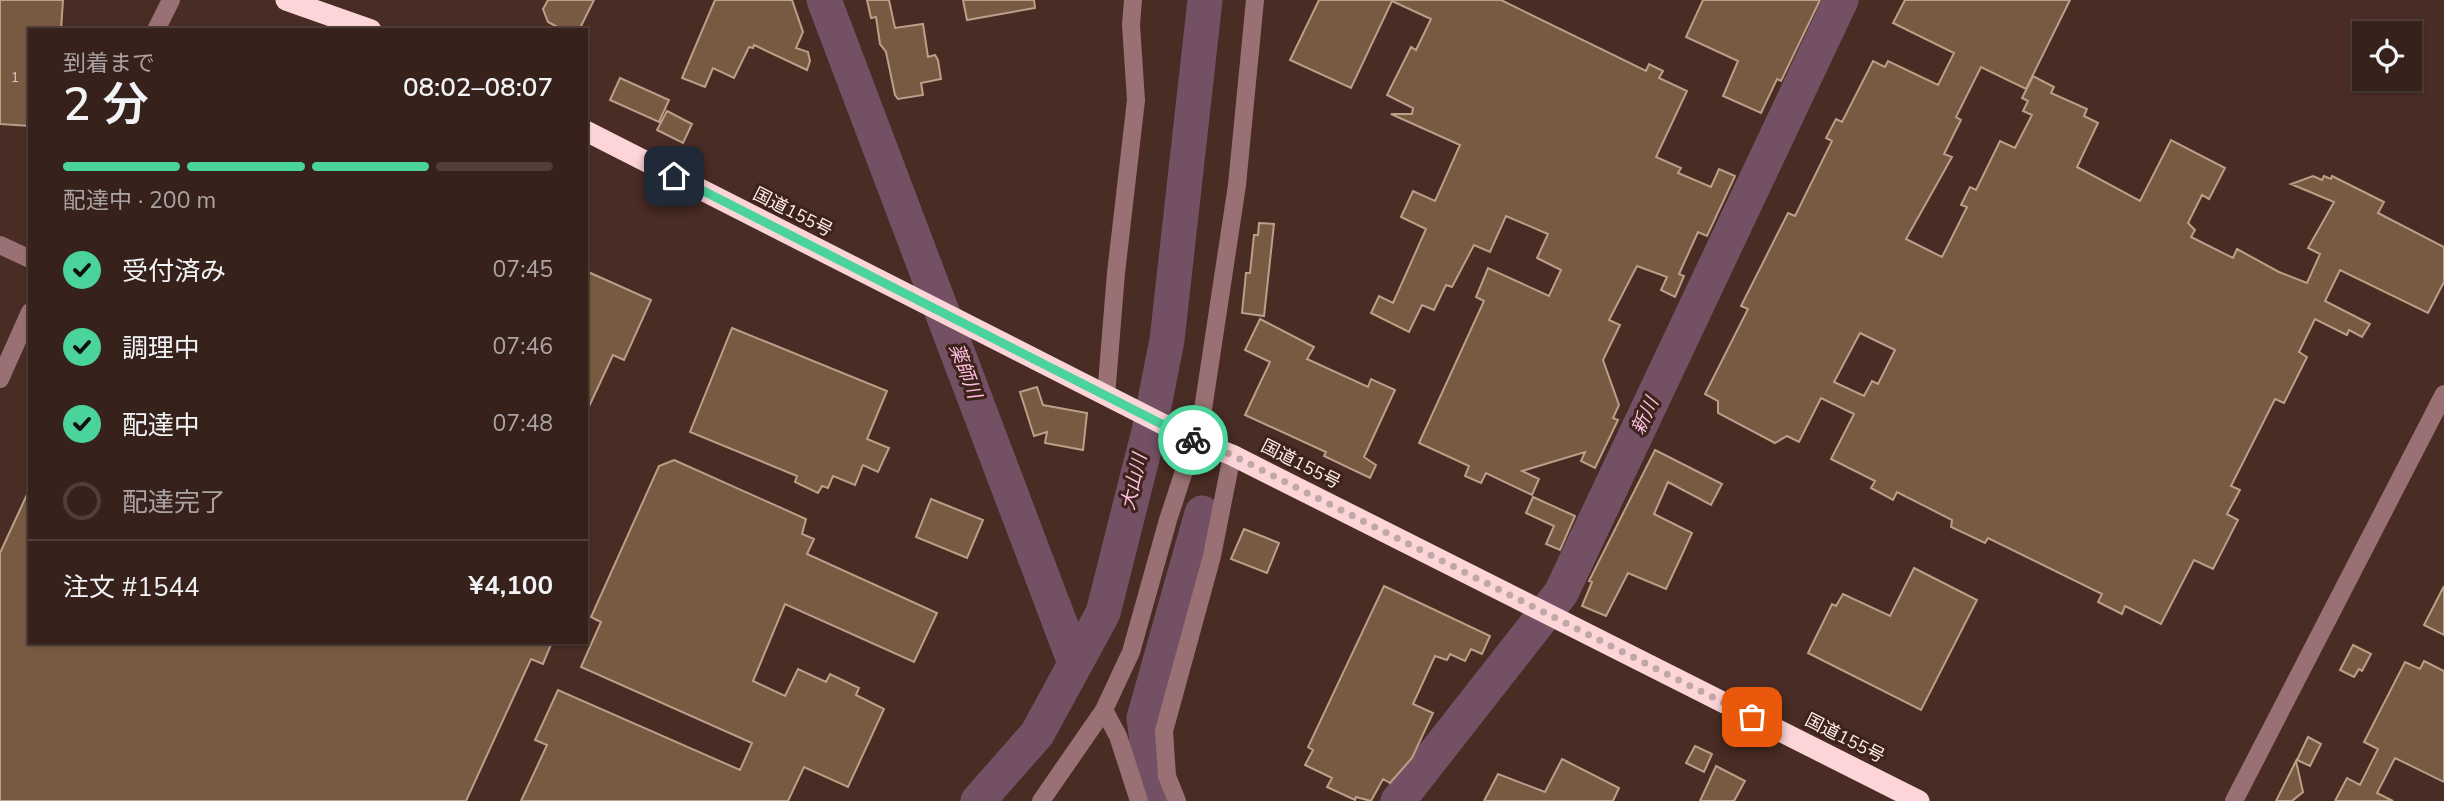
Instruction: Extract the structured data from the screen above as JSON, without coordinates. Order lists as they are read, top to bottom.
{
  "streets": {
    "highway": ["国道155号"]
  },
  "water": ["薬師川", "新川", "大山川"],
  "house_numbers": ["1"],
  "page": {
    "heading": ["2 分", "到着まで", "08:02–08:07"],
    "panel": ["注文 #1544", "¥4,100"],
    "bar": "配達中 · 200 m",
    "list": [
      ["受付済み", "07:45"],
      ["調理中", "07:46"],
      ["配達中", "07:48"],
      "配達完了"
    ]
  }
}
